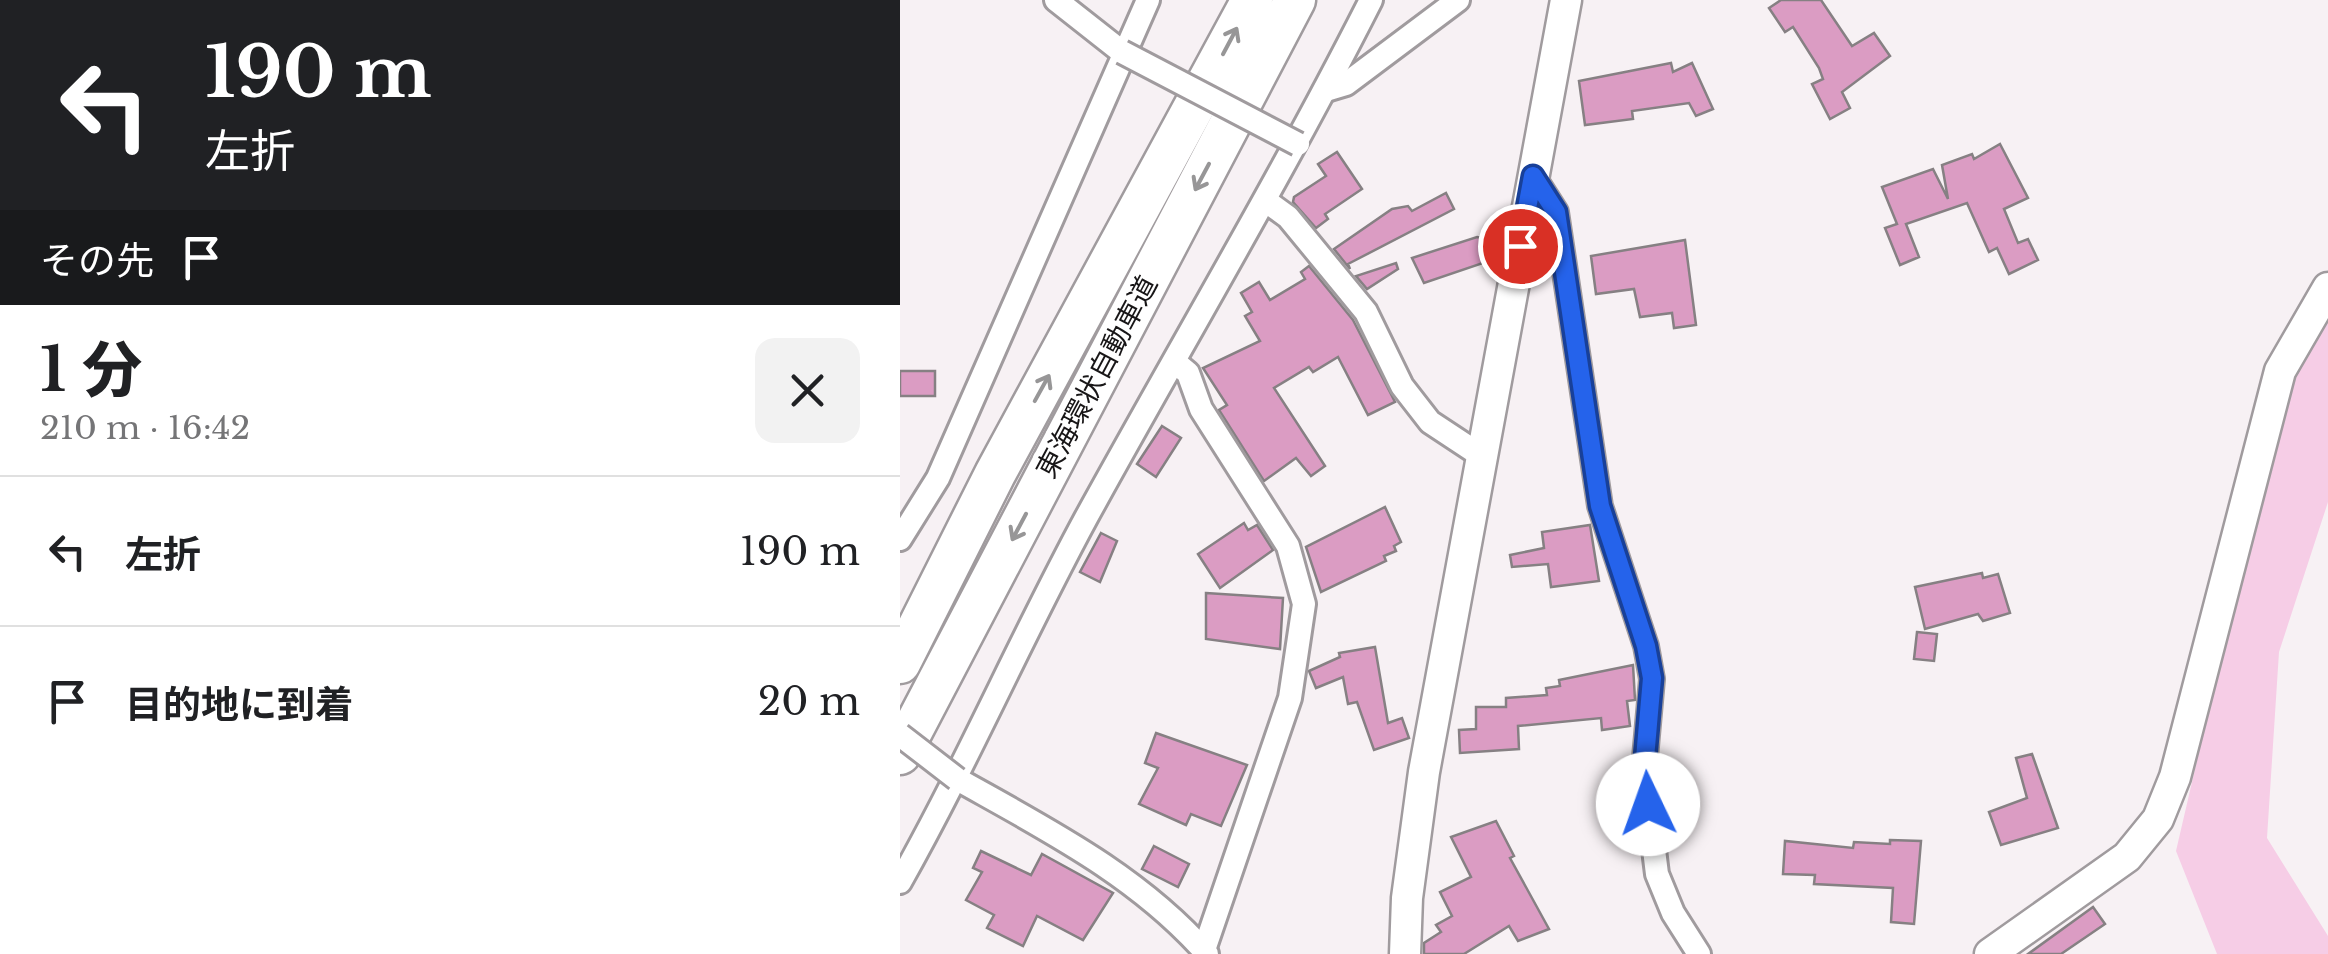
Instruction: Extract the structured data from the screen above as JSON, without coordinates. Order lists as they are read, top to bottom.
{
  "streets": {
    "highway": ["東海環状自動車道"]
  },
  "page": {
    "turn": ["190 m", "左折"],
    "then": "その先",
    "heading": ["1 分", "210 m · 16:42"],
    "list": [
      {
        "name": "左折",
        "value": "190 m"
      },
      {
        "name": "目的地に到着",
        "value": "20 m"
      }
    ]
  }
}
